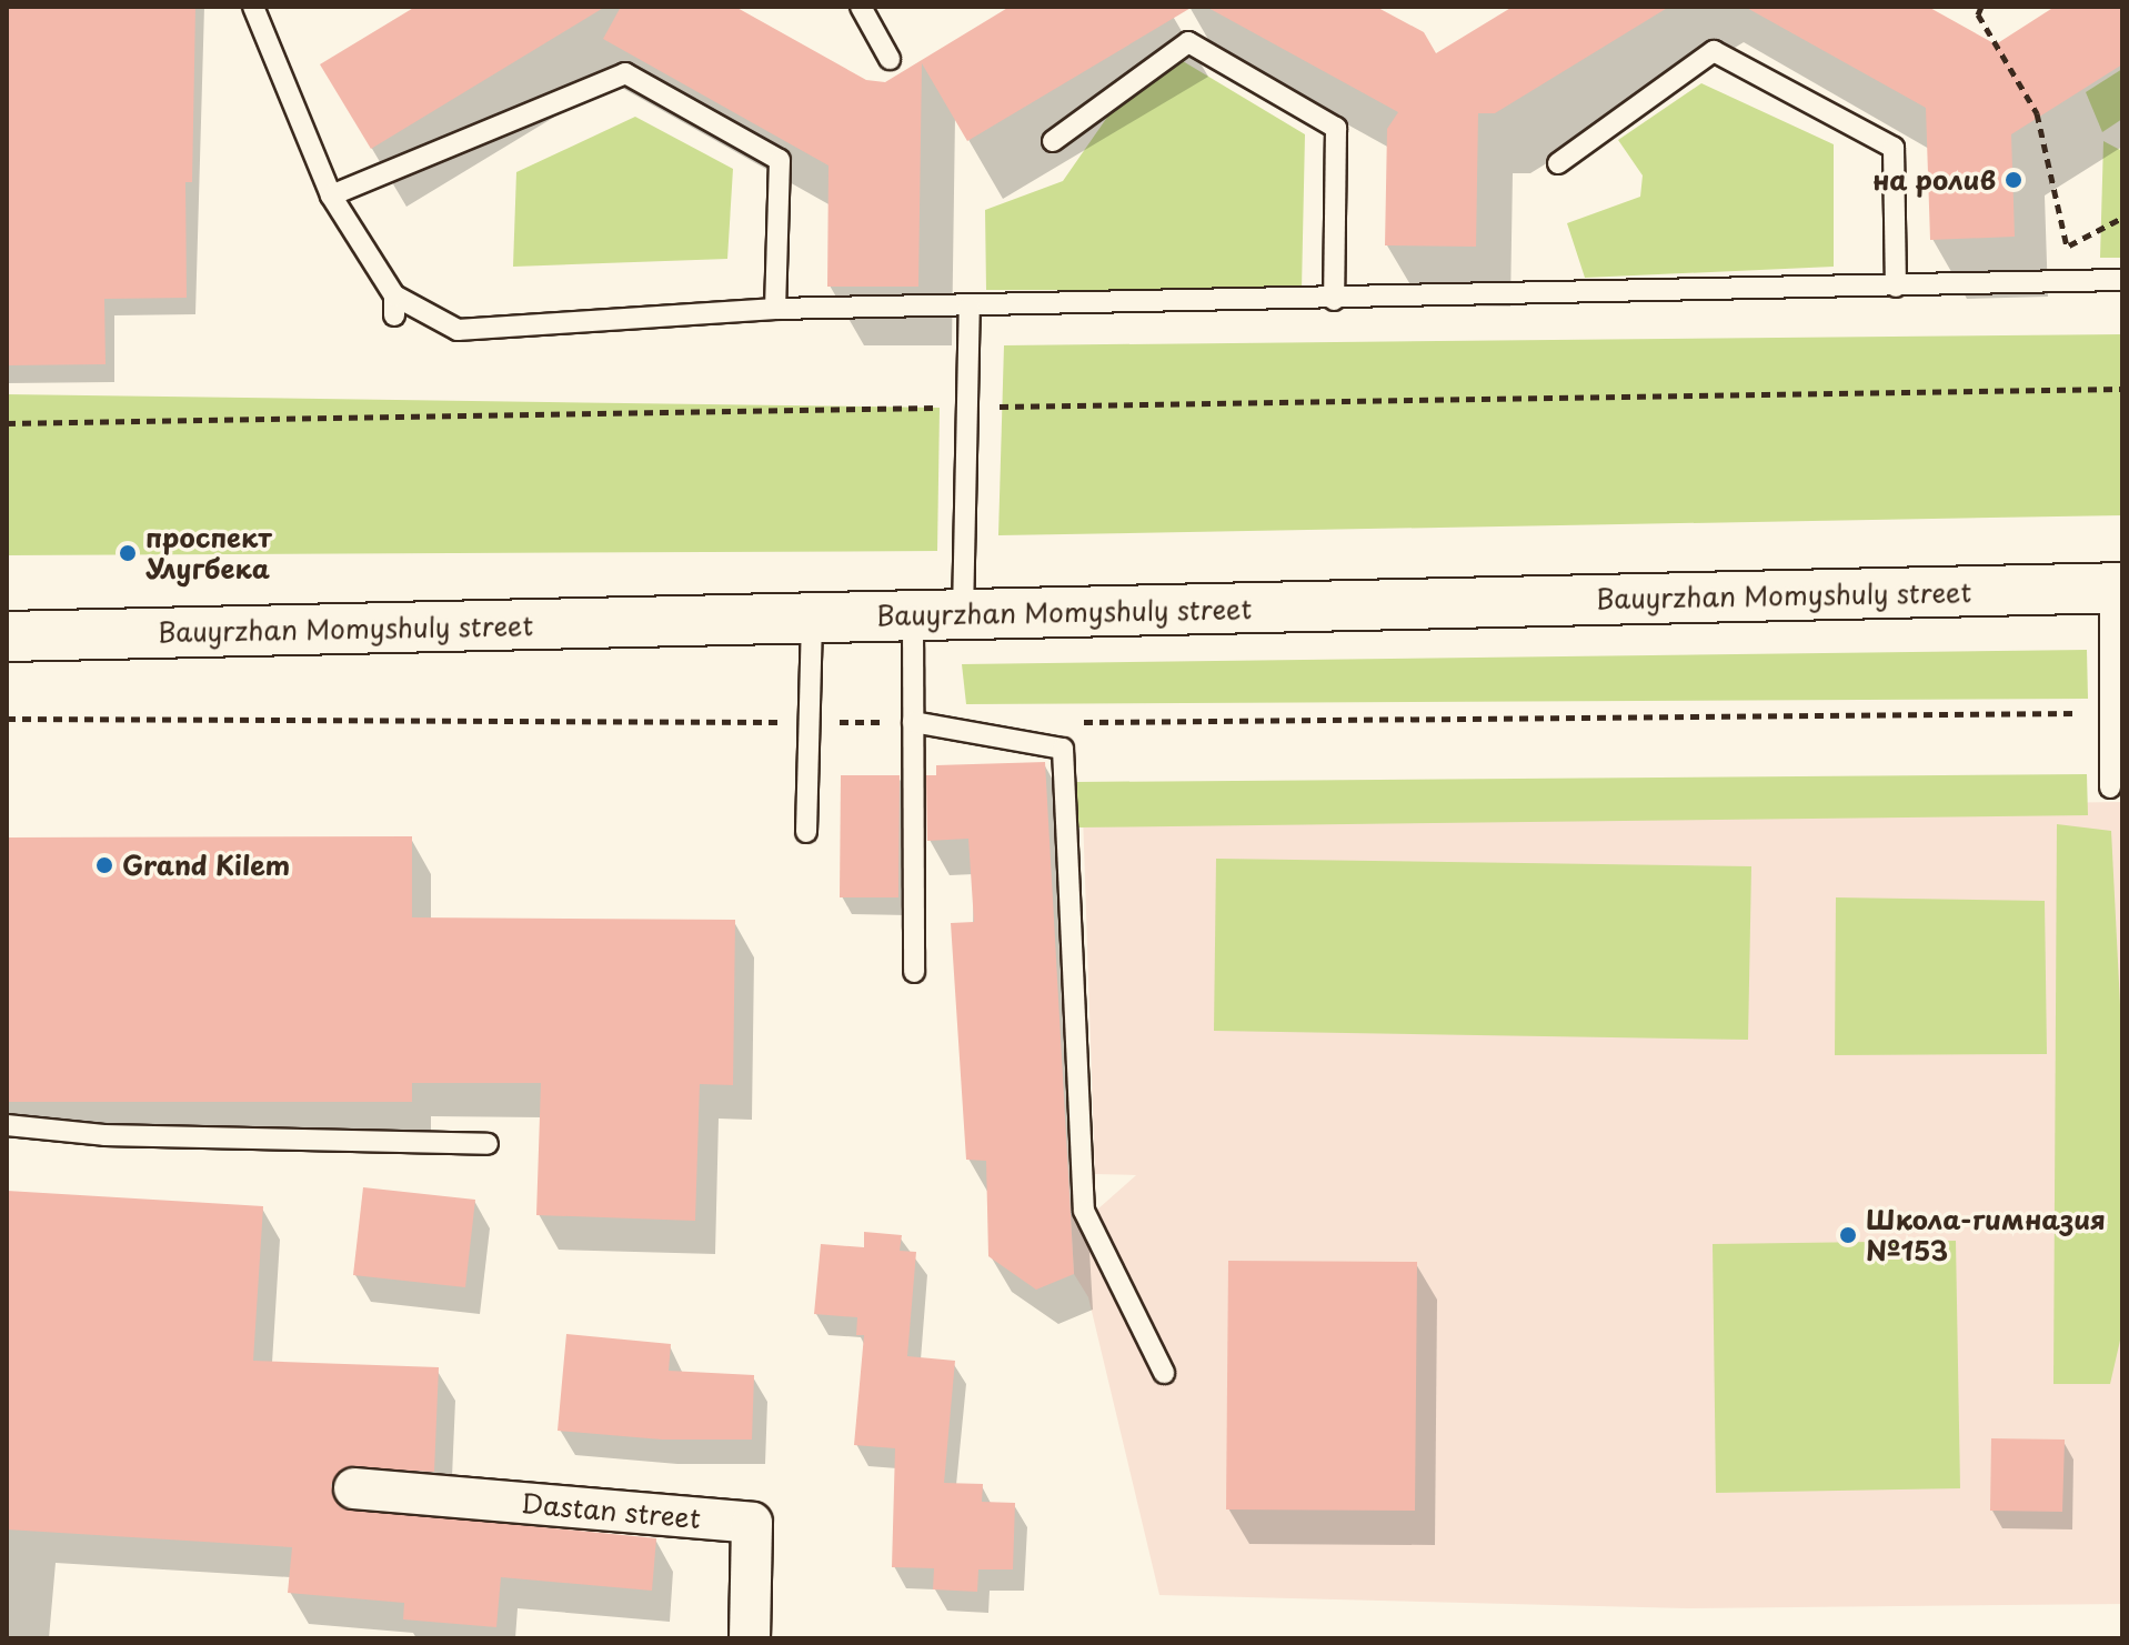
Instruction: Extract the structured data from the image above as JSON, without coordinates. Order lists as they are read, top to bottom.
{
  "streets": {
    "main road": ["Bauyrzhan Momyshuly street"],
    "street": ["Dastan street"]
  },
  "places": [
    "на ролив",
    "проспект Улугбека",
    "Grand Kilem",
    "Школа-гимназия №153"
  ]
}
